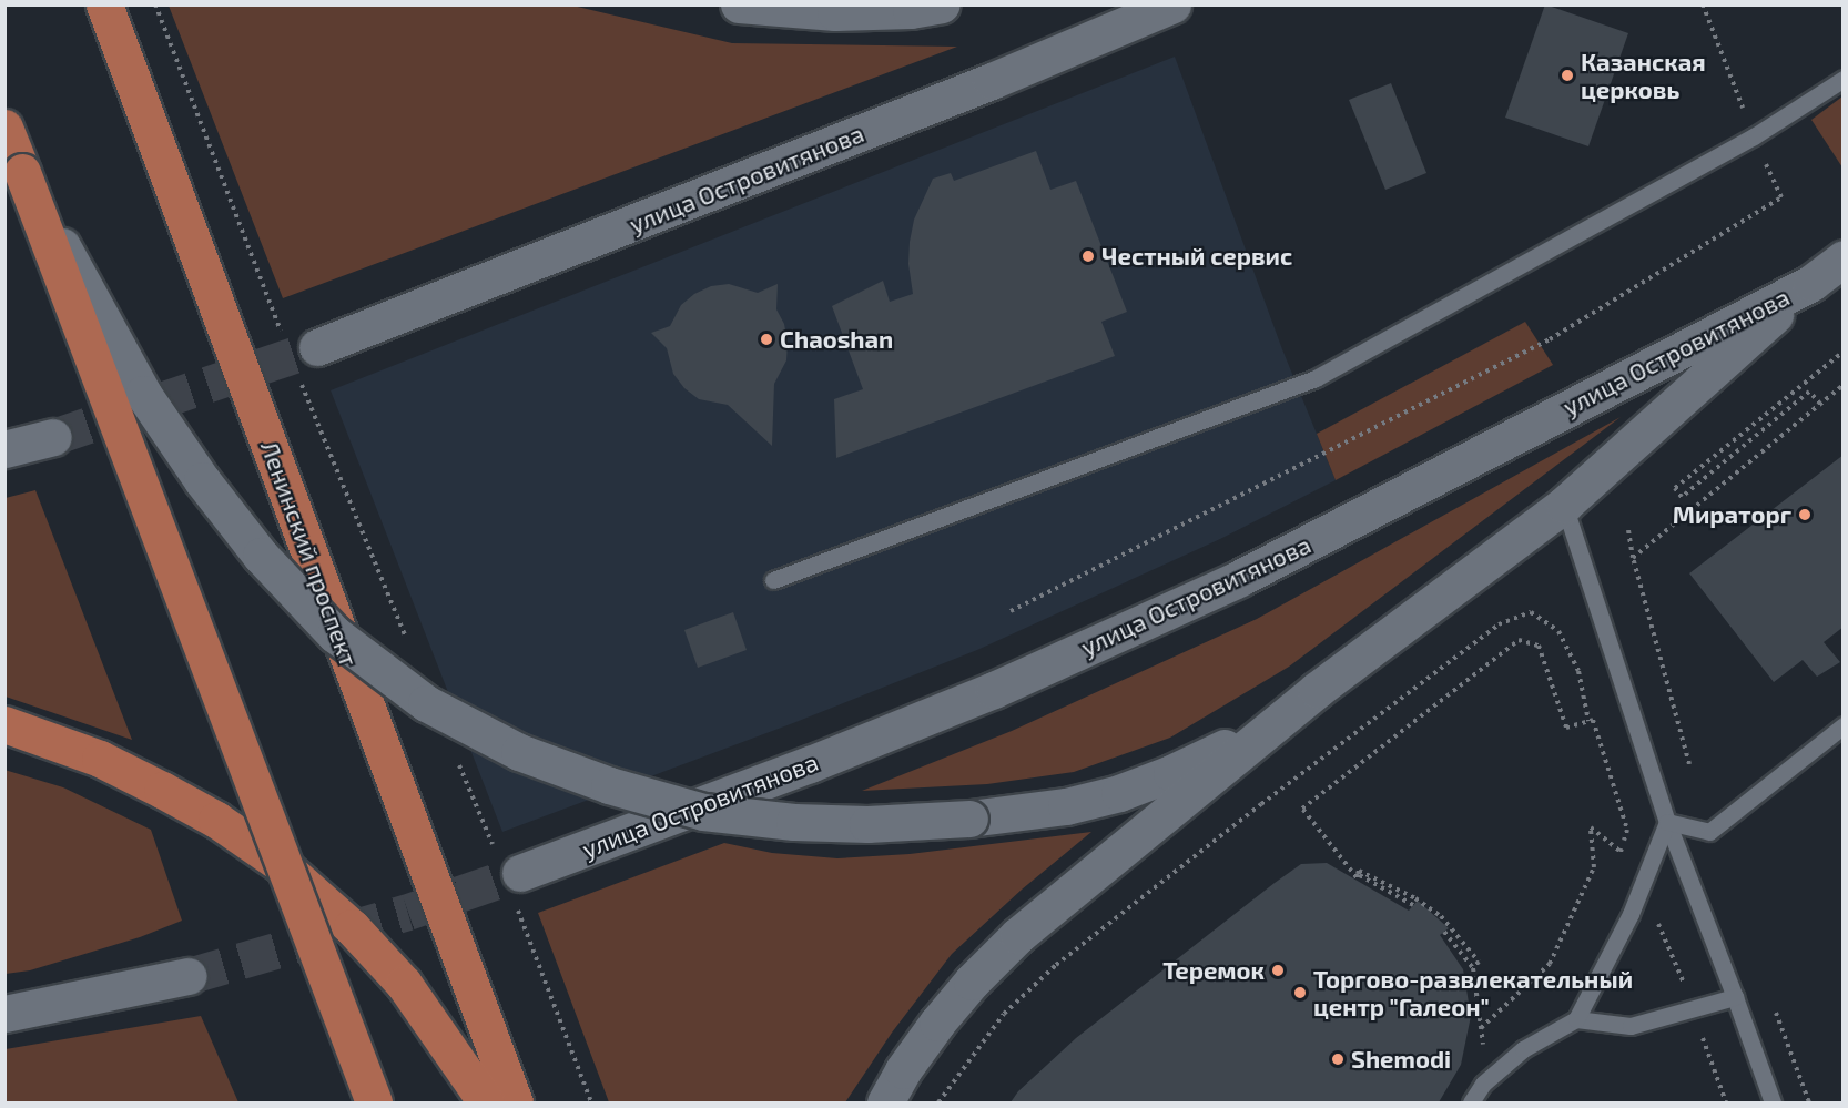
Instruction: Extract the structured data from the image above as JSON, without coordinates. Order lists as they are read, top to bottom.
{
  "streets": {
    "main road": ["улица Островитянова", "Ленинский проспект"]
  },
  "places": [
    "Казанская церковь",
    "Честный сервис",
    "Chaoshan",
    "Мираторг",
    "Теремок",
    "Торгово-развлекательный центр \"Галеон\"",
    "Shemodi"
  ]
}
